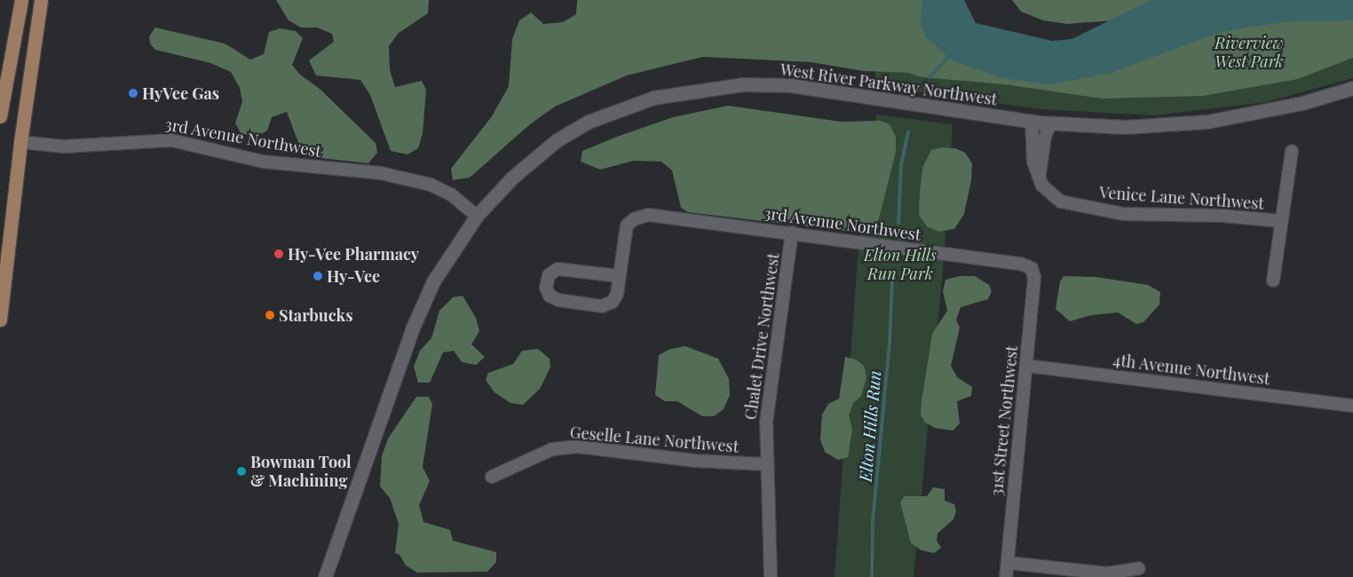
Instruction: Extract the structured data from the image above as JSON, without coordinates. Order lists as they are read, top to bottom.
{
  "streets": {
    "main road": ["West River Parkway Northwest"],
    "street": [
      "3rd Avenue Northwest",
      "Venice Lane Northwest",
      "Chalet Drive Northwest",
      "4th Avenue Northwest",
      "31st Street Northwest",
      "Geselle Lane Northwest"
    ]
  },
  "crossings": [
    ["West River Parkway Northwest", "3rd Avenue Northwest"],
    ["West River Parkway Northwest", "Venice Lane Northwest"],
    ["3rd Avenue Northwest", "Chalet Drive Northwest"],
    ["3rd Avenue Northwest", "31st Street Northwest"],
    ["Chalet Drive Northwest", "Geselle Lane Northwest"],
    ["4th Avenue Northwest", "31st Street Northwest"]
  ],
  "water": ["Elton Hills Run"],
  "parks": ["Riverview West Park", "Elton Hills Run Park"],
  "places": [
    "HyVee Gas",
    "Hy-Vee Pharmacy",
    "Hy-Vee",
    "Starbucks",
    "Bowman Tool & Machining"
  ]
}
